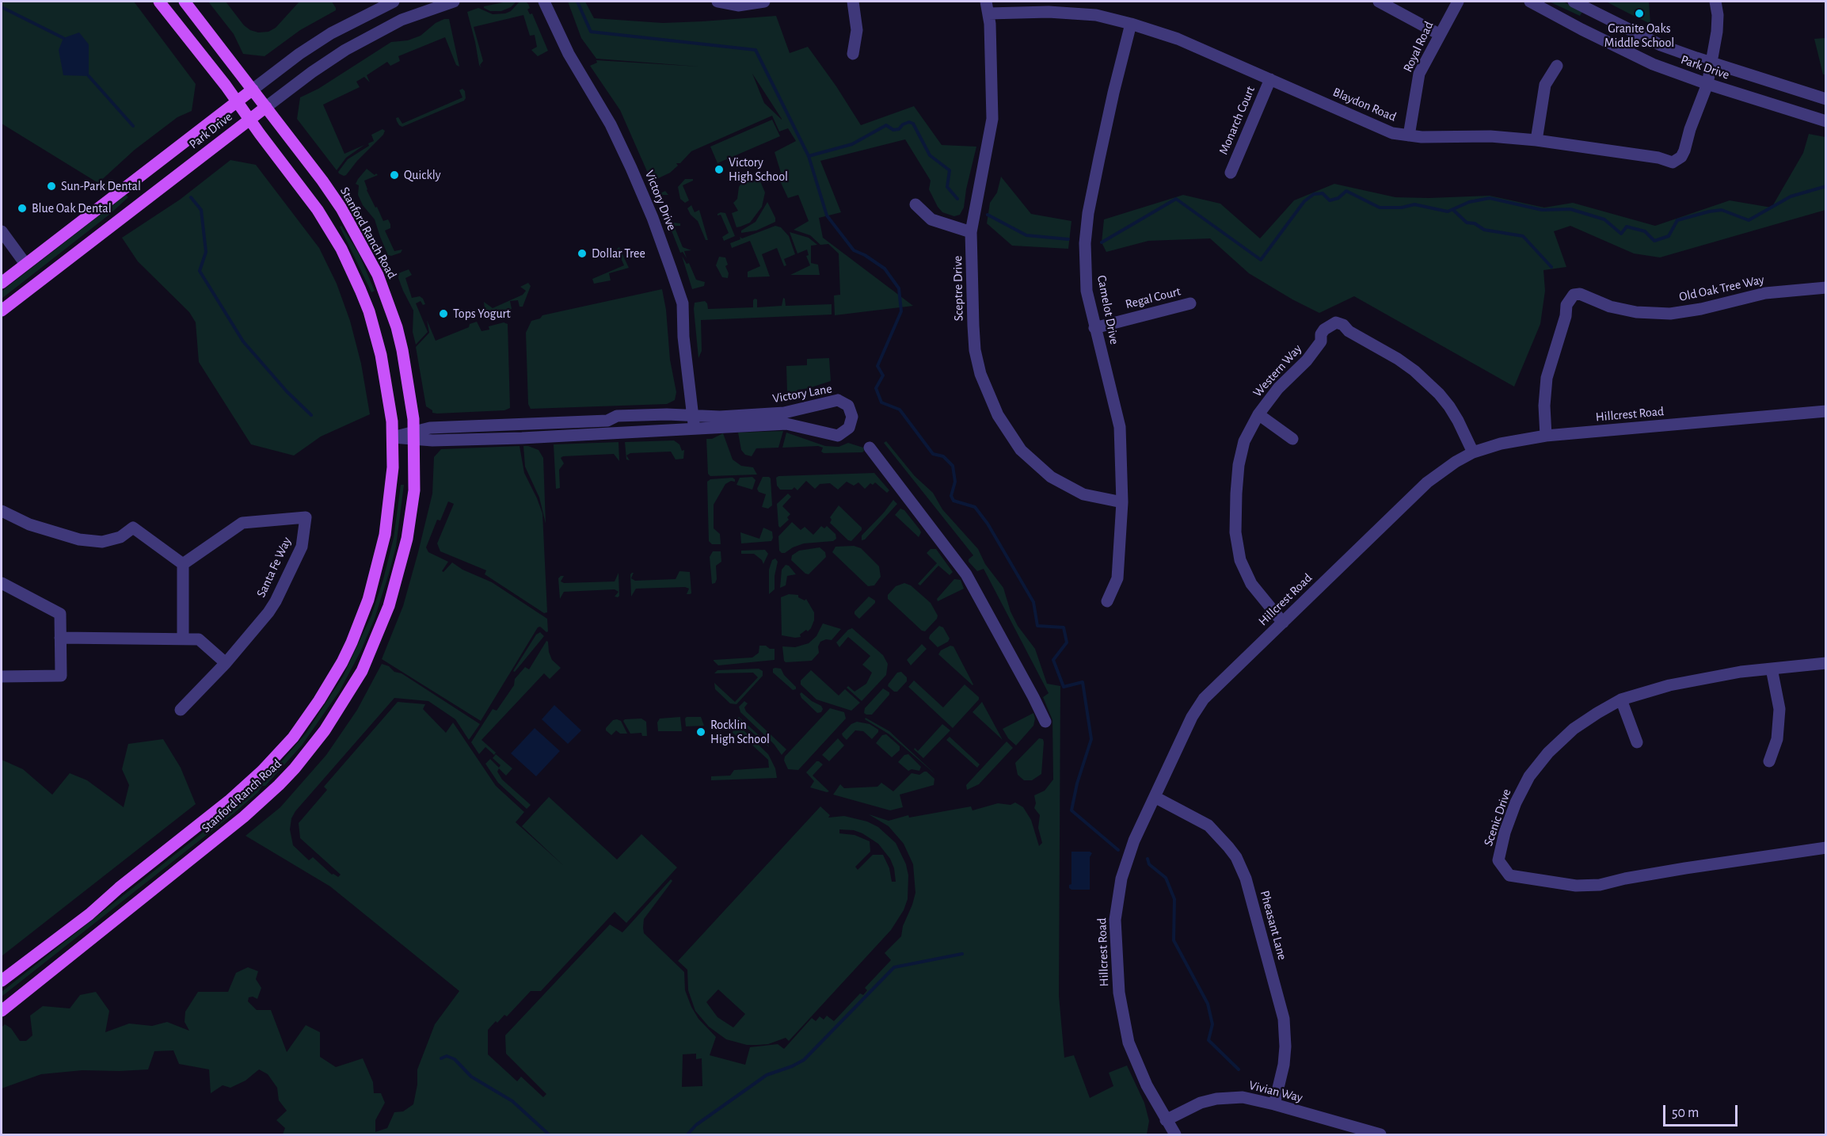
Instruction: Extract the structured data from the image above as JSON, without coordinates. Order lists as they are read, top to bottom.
{
  "streets": {
    "main road": ["Park Drive", "Stanford Ranch Road"],
    "street": [
      "Royal Road",
      "Blaydon Road",
      "Monarch Court",
      "Victory Drive",
      "Sceptre Drive",
      "Old Oak Tree Way",
      "Regal Court",
      "Camelot Drive",
      "Western Way",
      "Victory Lane",
      "Hillcrest Road",
      "Santa Fe Way",
      "Scenic Drive",
      "Pheasant Lane",
      "Vivian Way"
    ]
  },
  "crossings": [
    ["Royal Road", "Blaydon Road"],
    ["Park Drive", "Blaydon Road"],
    ["Park Drive", "Stanford Ranch Road"],
    ["Blaydon Road", "Monarch Court"],
    ["Blaydon Road", "Sceptre Drive"],
    ["Blaydon Road", "Camelot Drive"],
    ["Victory Drive", "Victory Lane"],
    ["Stanford Ranch Road", "Victory Lane"],
    ["Sceptre Drive", "Camelot Drive"],
    ["Old Oak Tree Way", "Hillcrest Road"],
    ["Regal Court", "Camelot Drive"],
    ["Western Way", "Hillcrest Road"],
    ["Hillcrest Road", "Pheasant Lane"],
    ["Hillcrest Road", "Vivian Way"],
    ["Pheasant Lane", "Vivian Way"]
  ],
  "places": [
    "Granite Oaks Middle School",
    "Victory High School",
    "Quickly",
    "Sun-Park Dental",
    "Blue Oak Dental",
    "Dollar Tree",
    "Tops Yogurt",
    "Rocklin High School"
  ],
  "scale_bar": "50 m"
}
